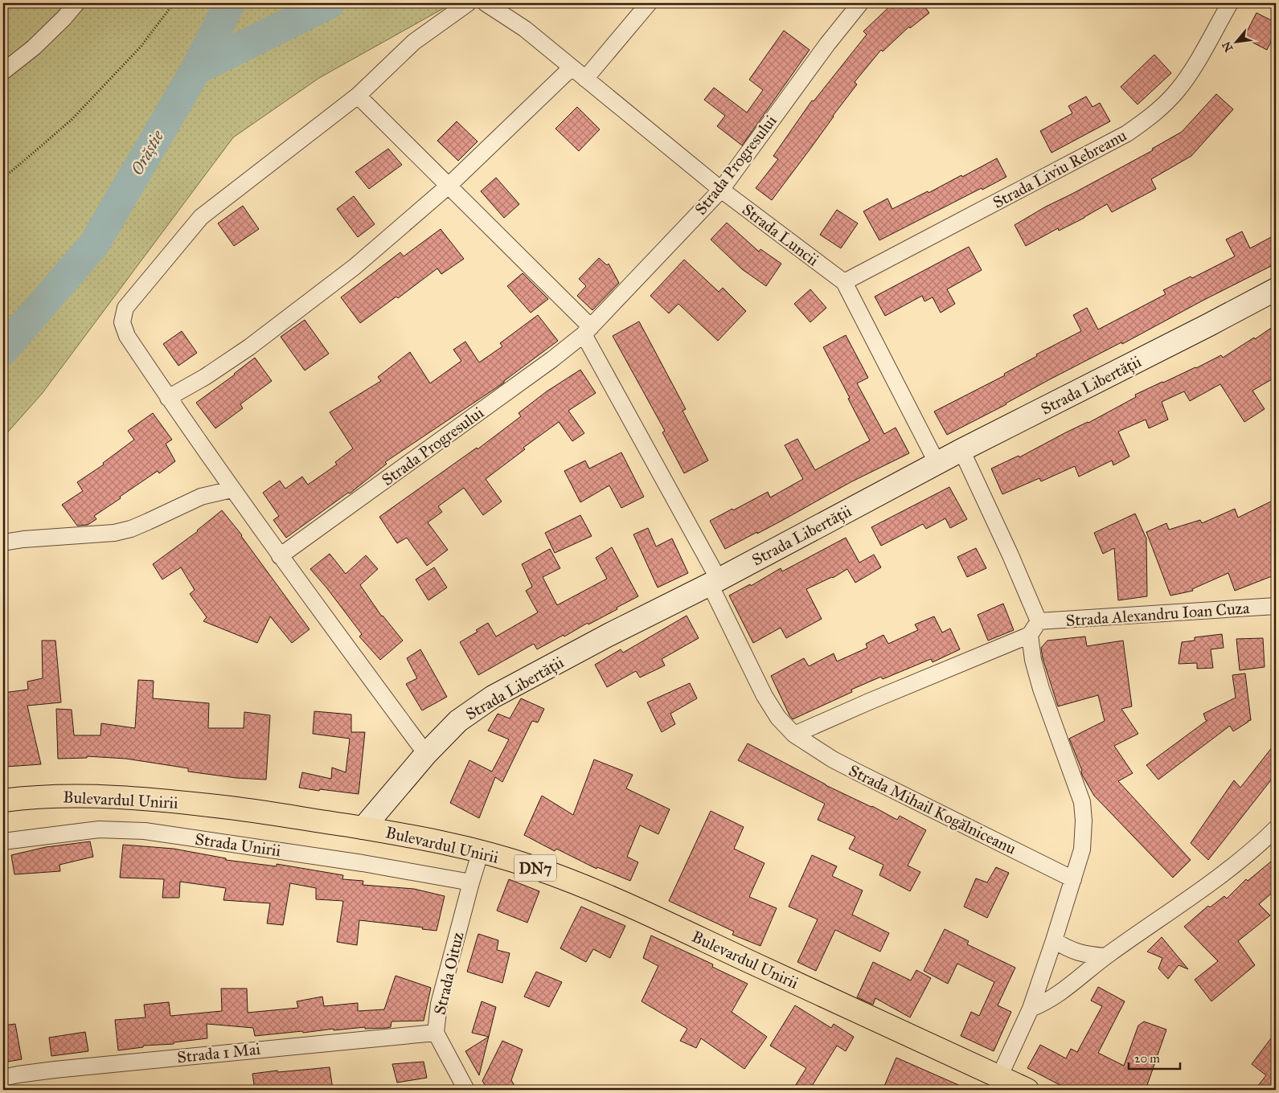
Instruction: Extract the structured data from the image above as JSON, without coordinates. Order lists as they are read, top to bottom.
{
  "streets": {
    "main road": ["Bulevardul Unirii", "DN7"],
    "street": [
      "Strada Progresului",
      "Strada Liviu Rebreanu",
      "Strada Luncii",
      "Strada Libertății",
      "Strada Alexandru Ioan Cuza",
      "Strada Mihail Kogălniceanu",
      "Strada Unirii",
      "Strada Oituz",
      "Strada 1 Mai"
    ]
  },
  "crossings": [
    ["Strada Progresului", "Strada Luncii"],
    ["Strada Liviu Rebreanu", "Strada Luncii"],
    ["Strada Luncii", "Strada Libertății"],
    ["Strada Libertății", "Bulevardul Unirii"],
    ["Strada Libertății", "Strada Mihail Kogălniceanu"],
    ["Bulevardul Unirii", "Strada Oituz"],
    ["Strada Unirii", "Strada Oituz"],
    ["Strada Oituz", "Strada 1 Mai"]
  ],
  "water": ["Orăștie"],
  "scale_bar": "20 m",
  "north": "bottom left"
}
